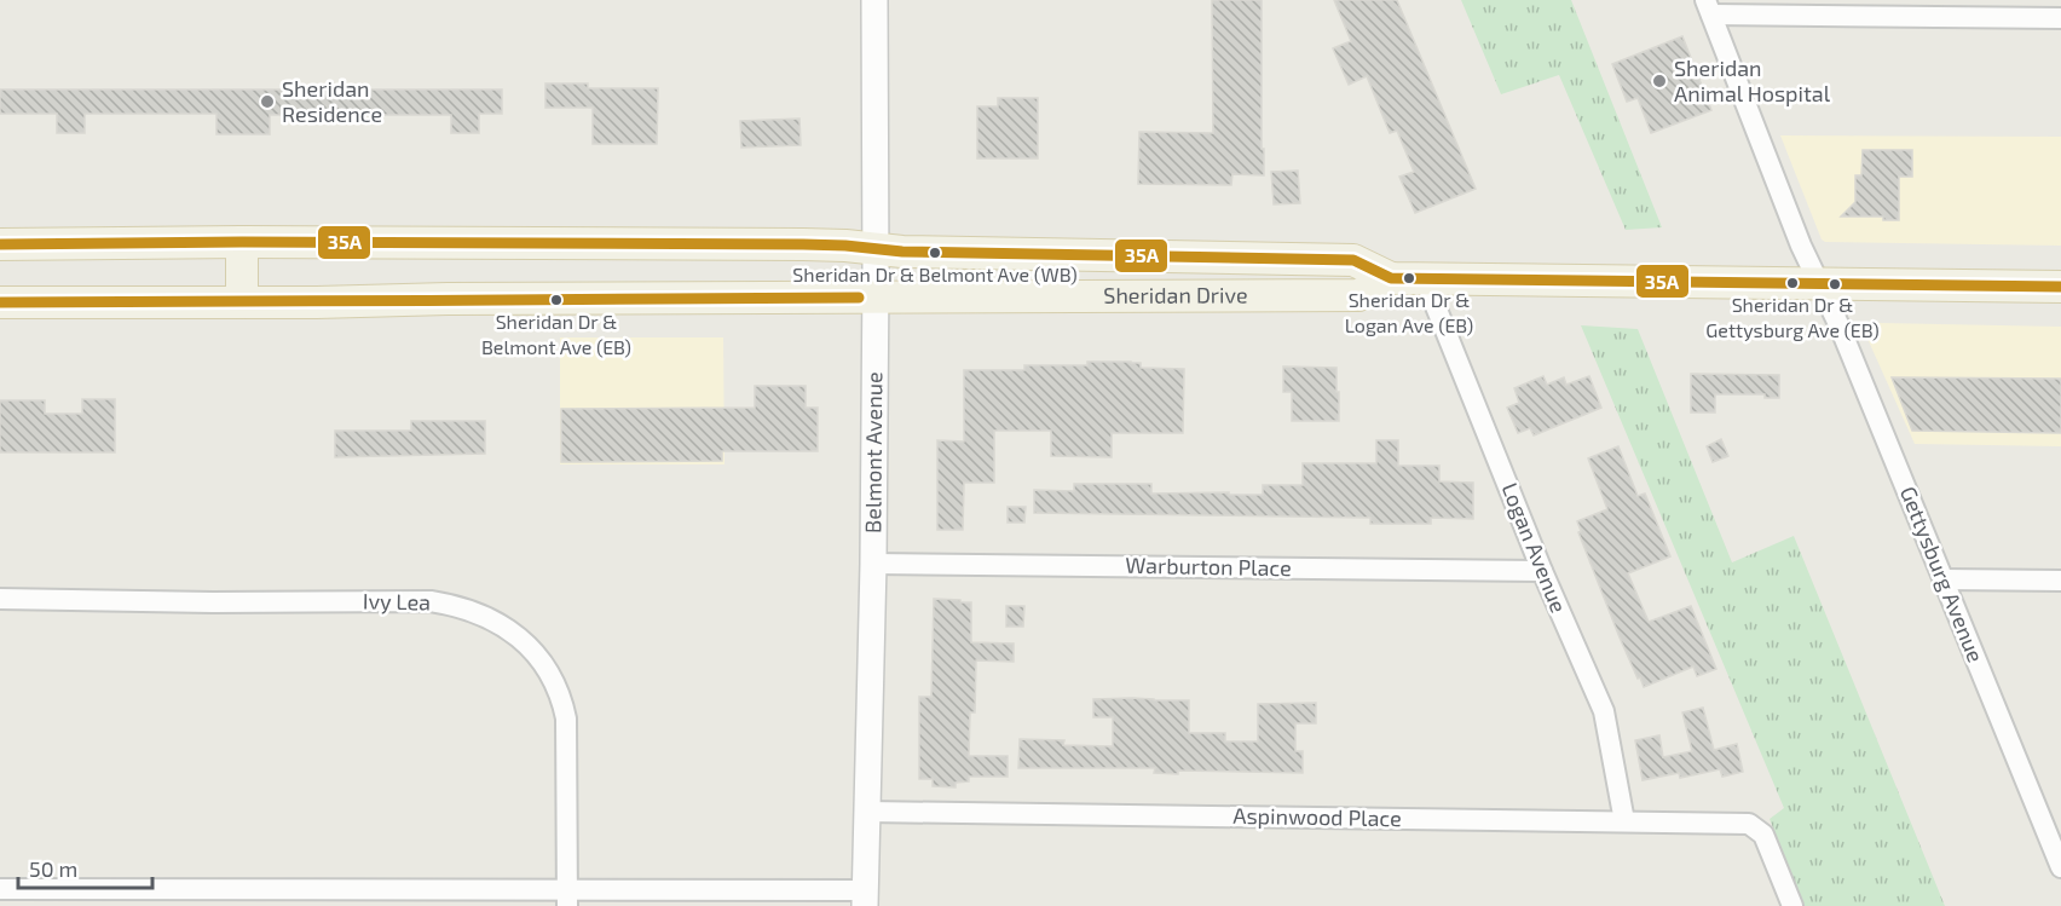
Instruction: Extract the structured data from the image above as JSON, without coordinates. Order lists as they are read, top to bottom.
{
  "streets": {
    "main road": ["Sheridan Drive"],
    "street": [
      "Belmont Avenue",
      "Logan Avenue",
      "Warburton Place",
      "Gettysburg Avenue",
      "Ivy Lea",
      "Aspinwood Place"
    ]
  },
  "crossings": [
    ["Sheridan Drive", "Belmont Avenue"],
    ["Sheridan Drive", "Logan Avenue"],
    ["Sheridan Drive", "Gettysburg Avenue"],
    ["Belmont Avenue", "Warburton Place"],
    ["Belmont Avenue", "Aspinwood Place"],
    ["Logan Avenue", "Warburton Place"],
    ["Logan Avenue", "Aspinwood Place"]
  ],
  "places": [
    "Sheridan Animal Hospital",
    "Sheridan Residence",
    "Sheridan Dr & Belmont Ave (WB)",
    "Sheridan Dr & Logan Ave (EB)",
    "Sheridan Dr & Gettysburg Ave (EB)",
    "Sheridan Dr & Belmont Ave (EB)"
  ],
  "lines": ["transit line 35A"],
  "scale_bar": "50 m"
}
